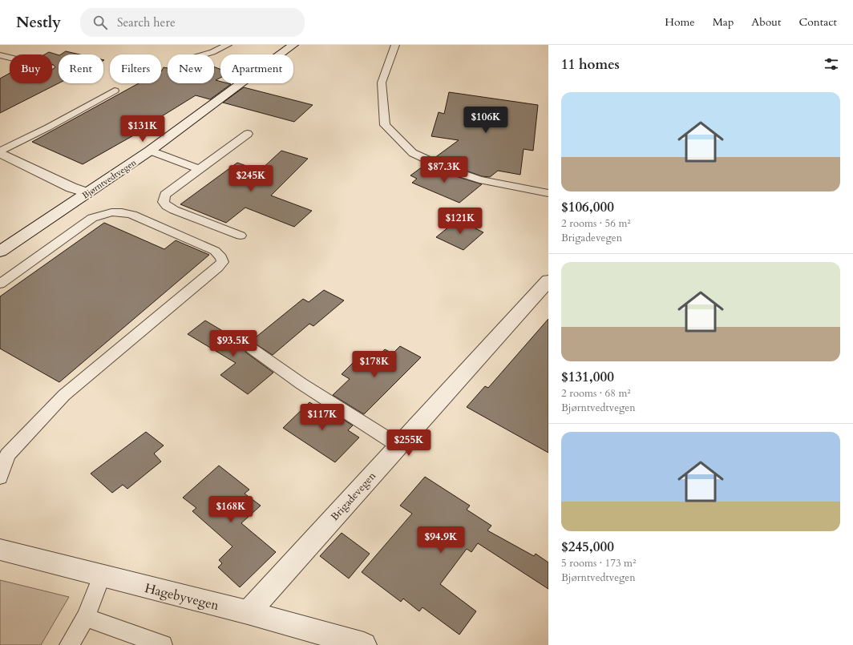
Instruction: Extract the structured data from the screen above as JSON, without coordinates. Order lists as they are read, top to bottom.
{
  "streets": {
    "street": ["Bjørntvedtvegen", "Brigadevegen", "Hagebyvegen"]
  },
  "crossings": [
    ["Brigadevegen", "Hagebyvegen"]
  ],
  "page": {
    "header": "Nestly",
    "search": "Search here",
    "nav": [
      "Home",
      "Map",
      "About",
      "Contact"
    ],
    "heading": "11 homes",
    "chip": [
      "Buy",
      "Rent",
      "Filters",
      "New",
      "Apartment"
    ],
    "list": [
      {
        "name": "$106,000",
        "note": "2 rooms · 56 m² · Brigadevegen"
      },
      {
        "name": "$131,000",
        "note": "2 rooms · 68 m² · Bjørntvedtvegen"
      },
      {
        "name": "$245,000",
        "note": "5 rooms · 173 m² · Bjørntvedtvegen"
      }
    ],
    "price": [
      "$106K",
      "$131K",
      "$87.3K",
      "$245K",
      "$121K",
      "$93.5K",
      "$178K",
      "$117K",
      "$255K",
      "$168K",
      "$94.9K"
    ]
  }
}
